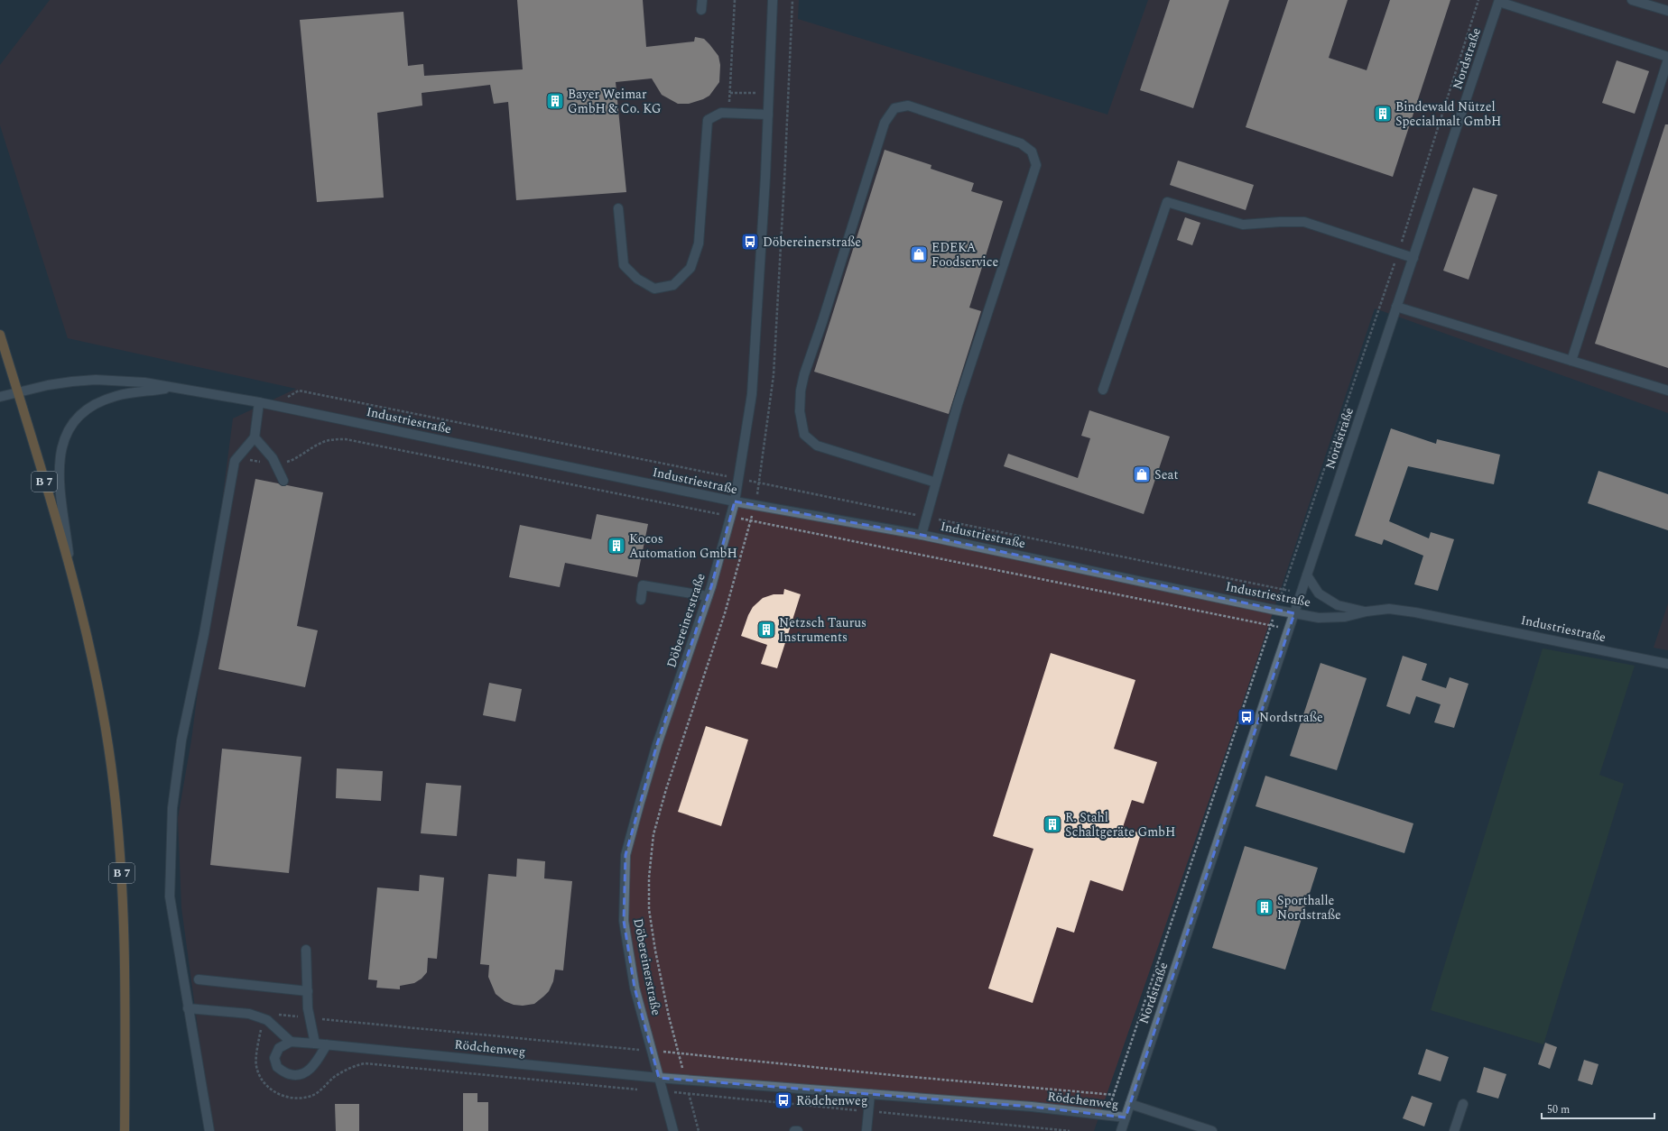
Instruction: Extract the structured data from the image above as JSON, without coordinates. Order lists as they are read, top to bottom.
{
  "streets": {
    "main road": ["B 7"],
    "street": [
      "Nordstraße",
      "Industriestraße",
      "Döbereinerstraße",
      "Rödchenweg"
    ]
  },
  "crossings": [
    ["Nordstraße", "Industriestraße"],
    ["Nordstraße", "Rödchenweg"],
    ["Industriestraße", "B 7"],
    ["Industriestraße", "Döbereinerstraße"],
    ["Döbereinerstraße", "Rödchenweg"]
  ],
  "places": {
    "building": [
      "Bayer Weimar GmbH & Co. KG",
      "Bindewald Nützel Specialmalt GmbH",
      "Kocos Automation GmbH",
      "Netzsch Taurus Instruments",
      "R. Stahl Schaltgeräte GmbH",
      "Sporthalle Nordstraße"
    ],
    "bus stop": ["Döbereinerstraße", "Nordstraße", "Rödchenweg"],
    "shop": ["EDEKA Foodservice", "Seat"]
  },
  "scale_bar": "50 m"
}
